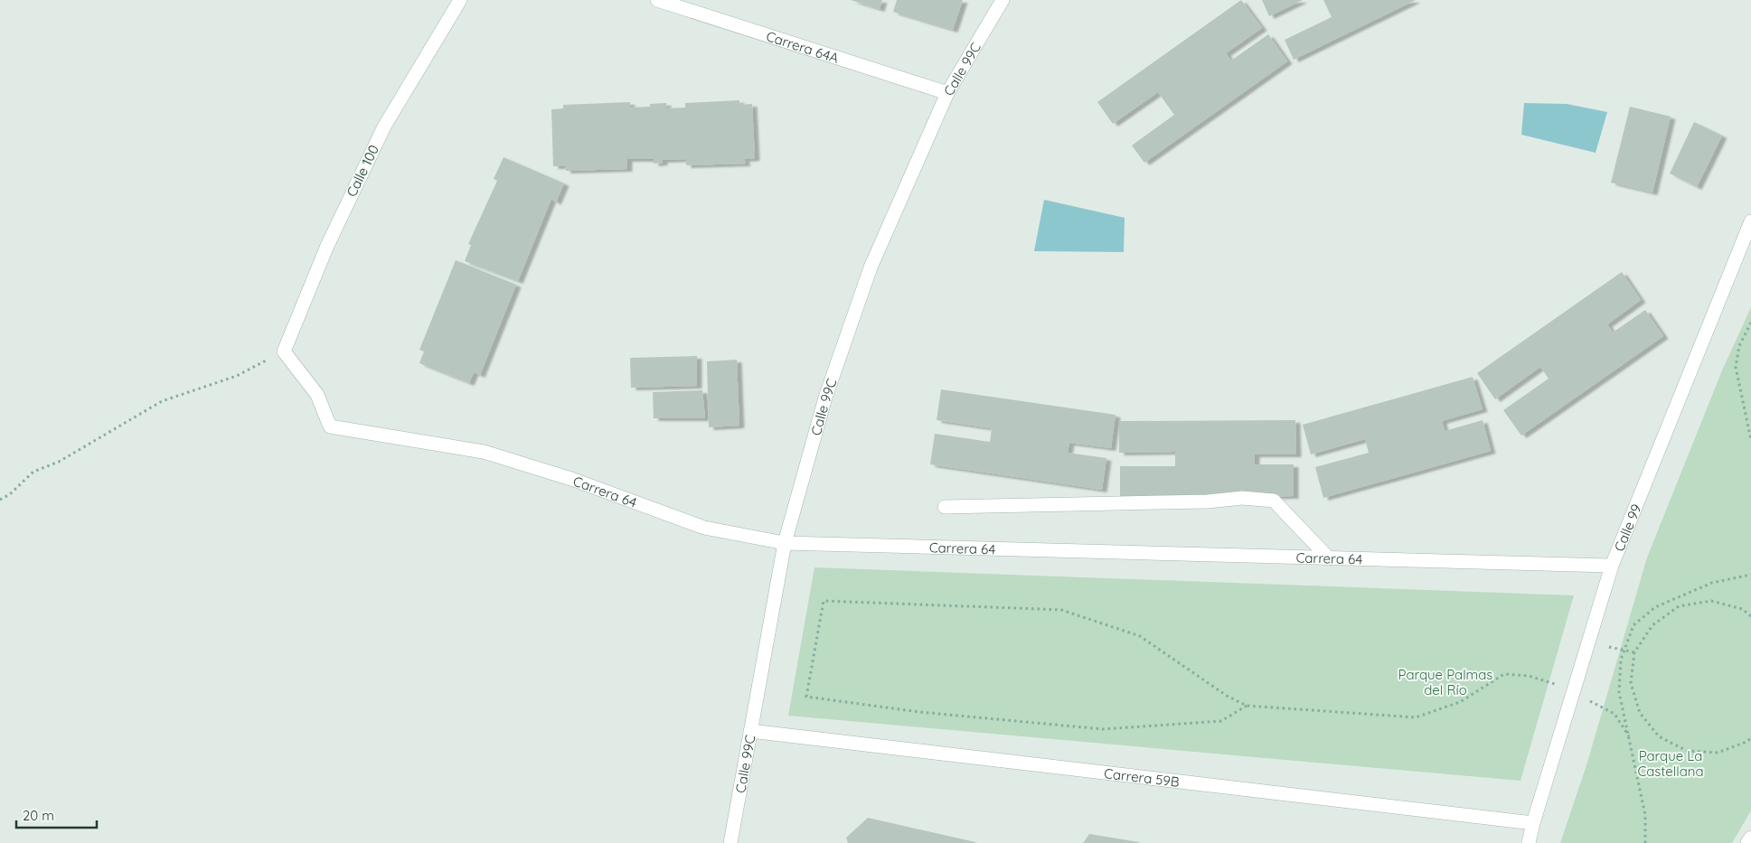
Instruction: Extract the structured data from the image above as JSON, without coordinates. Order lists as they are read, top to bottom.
{
  "streets": {
    "street": [
      "Carrera 64A",
      "Calle 99C",
      "Calle 100",
      "Carrera 64",
      "Calle 99",
      "Carrera 59B"
    ]
  },
  "crossings": [
    ["Carrera 64A", "Calle 99C"],
    ["Calle 99C", "Carrera 64"],
    ["Calle 99C", "Carrera 59B"],
    ["Calle 100", "Carrera 64"],
    ["Carrera 64", "Calle 99"],
    ["Calle 99", "Carrera 59B"]
  ],
  "parks": ["Parque Palmas del Río", "Parque La Castellana"],
  "scale_bar": "20 m"
}
